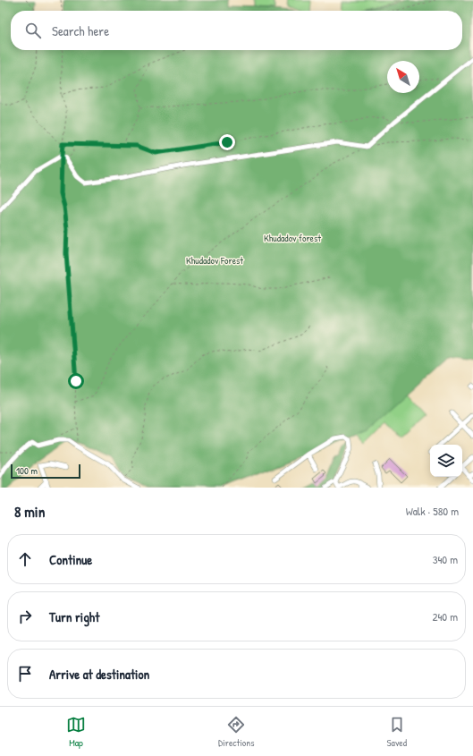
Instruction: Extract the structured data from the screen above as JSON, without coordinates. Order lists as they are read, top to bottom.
{
  "parks": ["Khudadov forest", "Khudadov Forest"],
  "scale_bar": "100 m",
  "north": "top left",
  "page": {
    "search": "Search here",
    "scale": "100 m",
    "heading": ["8 min", "Walk · 580 m"],
    "list": [
      ["Continue", "340 m"],
      ["Turn right", "240 m"],
      "Arrive at destination"
    ],
    "nav": ["Map", "Directions", "Saved"]
  }
}
